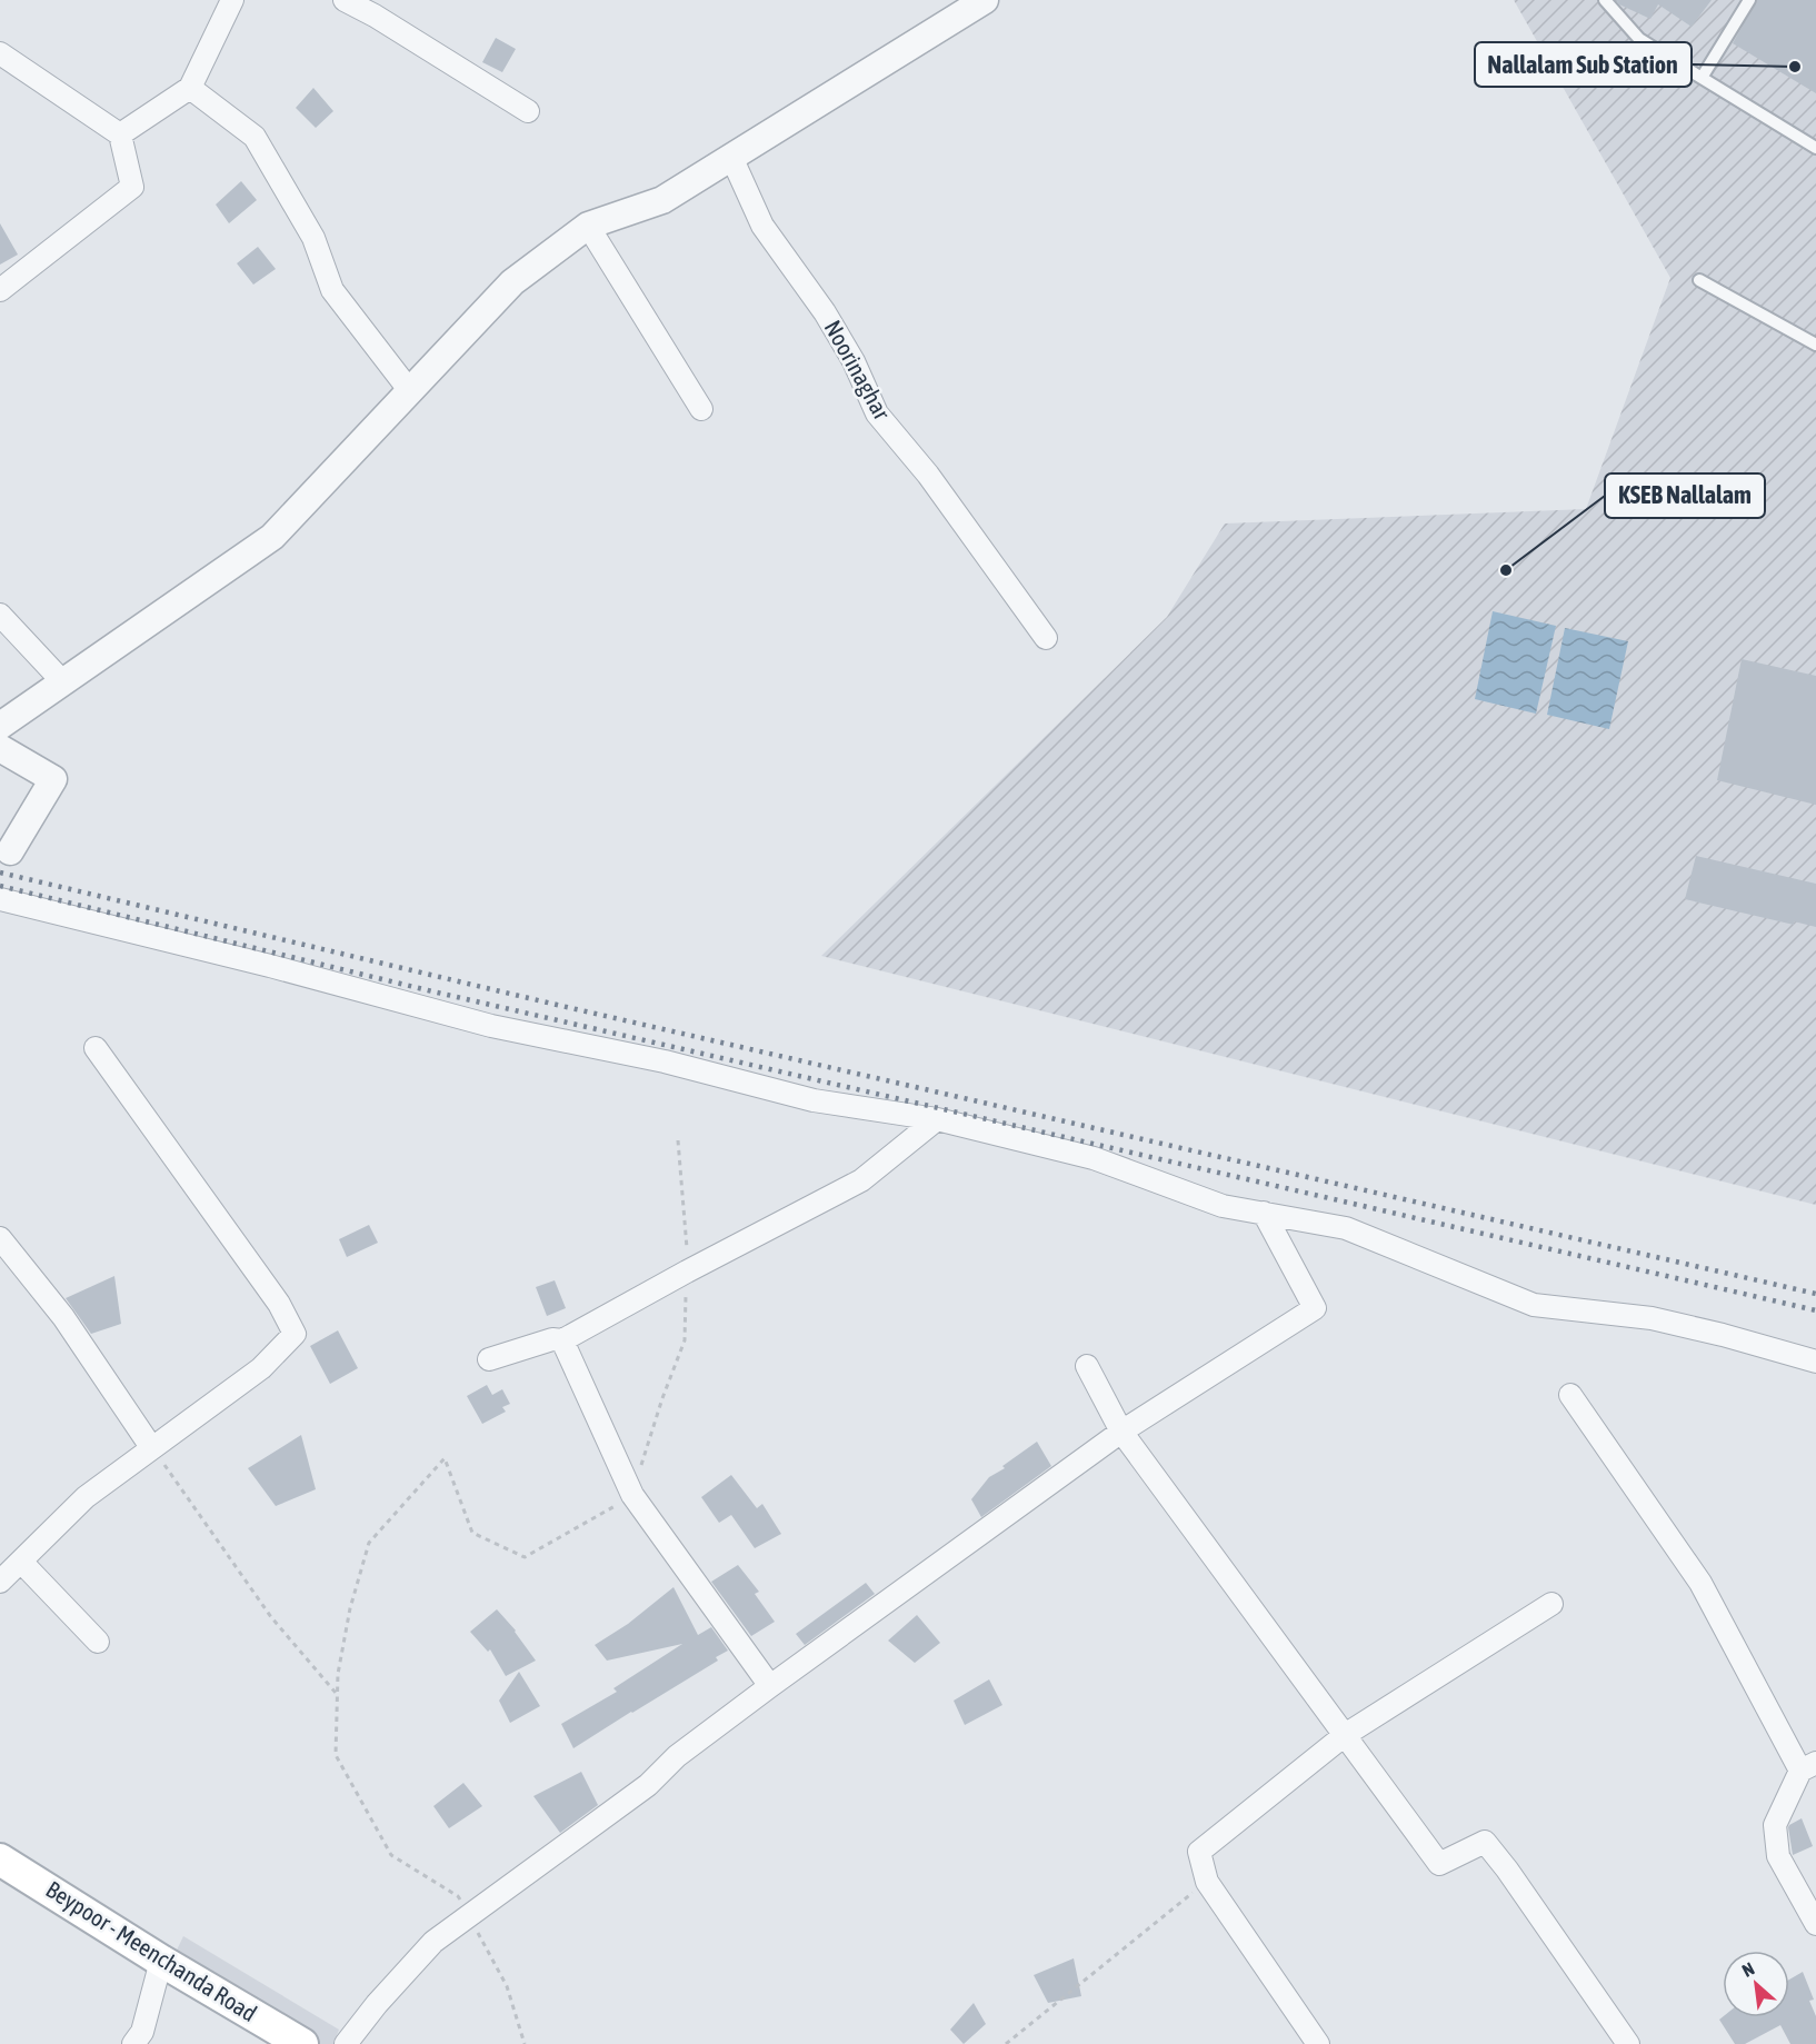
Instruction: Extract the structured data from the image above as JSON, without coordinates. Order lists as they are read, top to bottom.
{
  "streets": {
    "main road": ["Beypoor - Meenchanda Road"],
    "street": ["Noorinaghar"]
  },
  "places": ["Nallalam Sub Station", "KSEB Nallalam"],
  "north": "top left"
}
